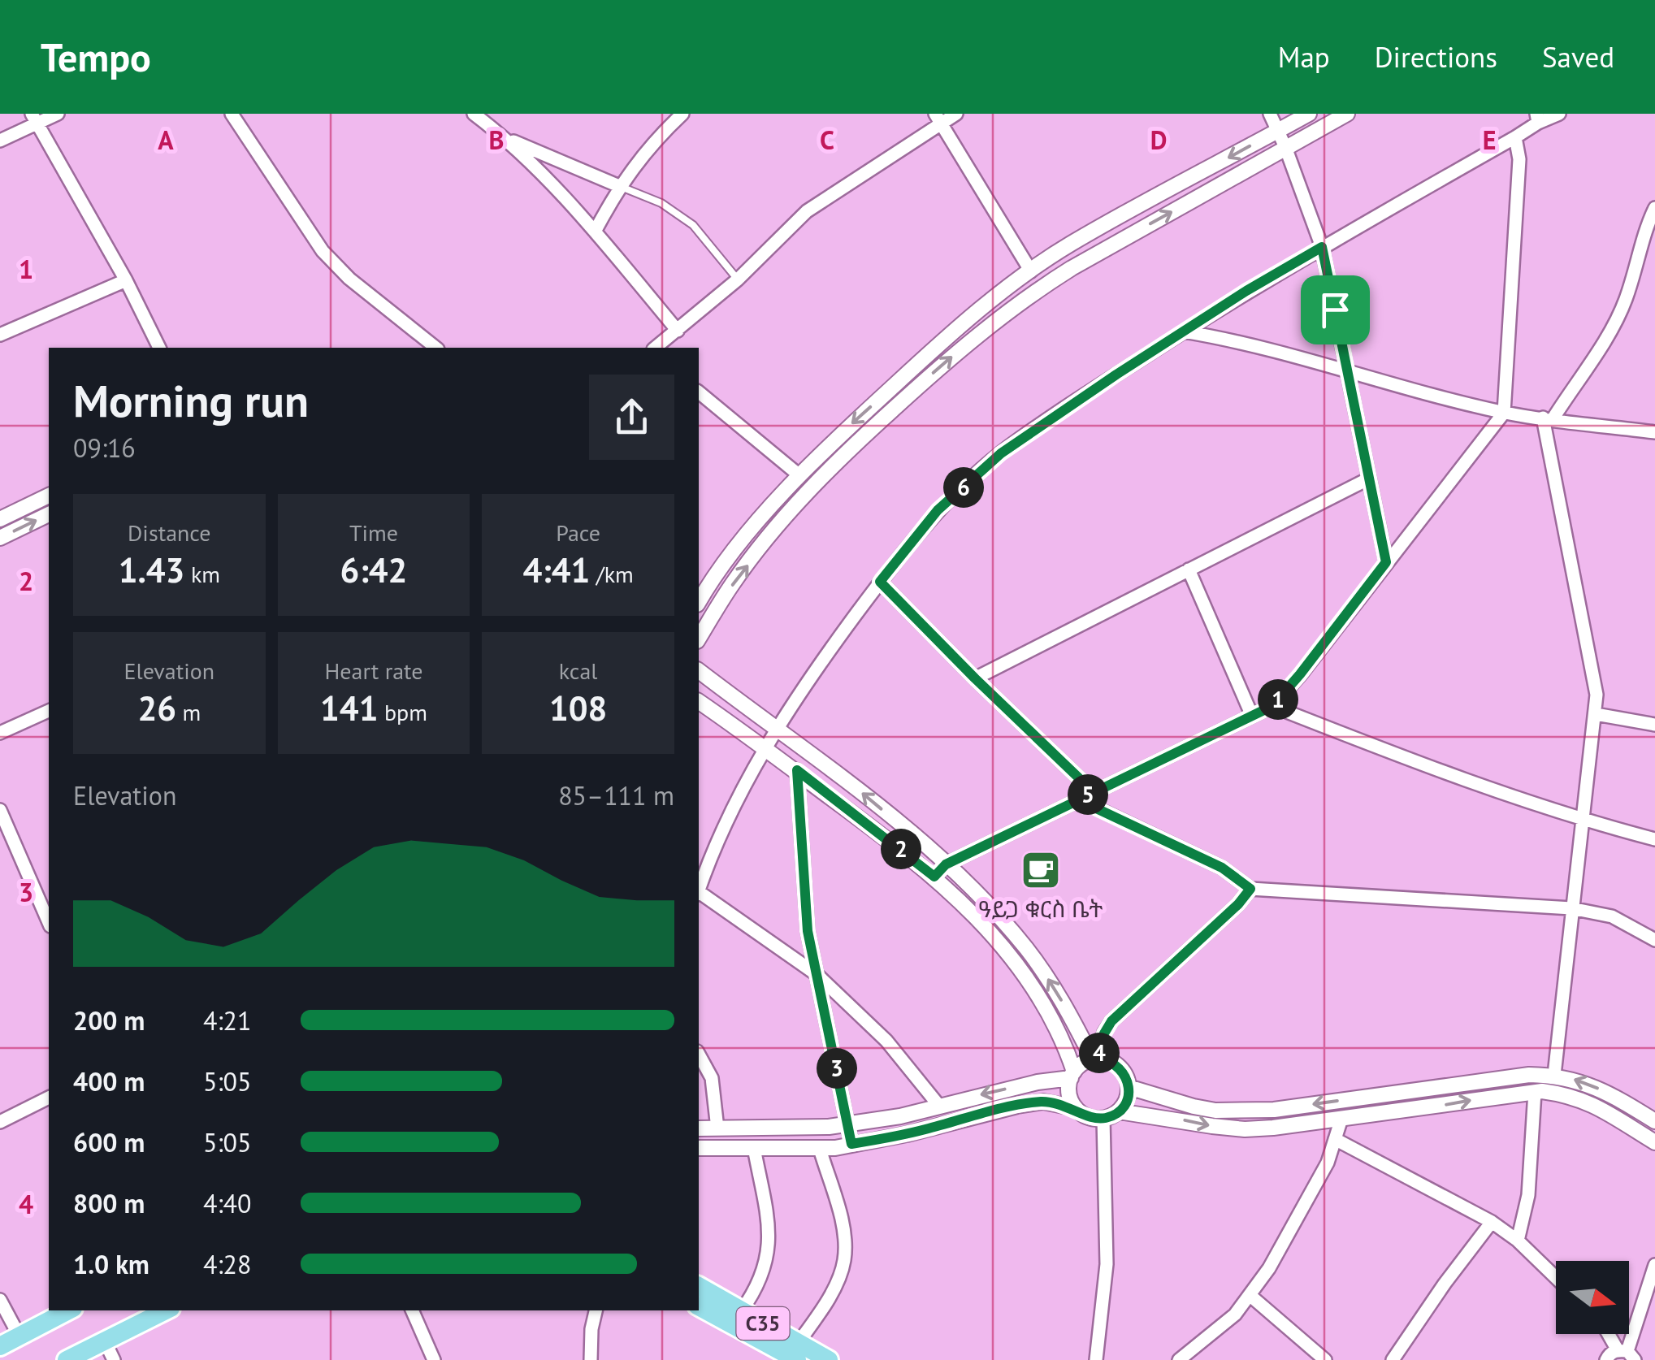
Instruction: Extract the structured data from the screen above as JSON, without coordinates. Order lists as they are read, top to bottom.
{
  "streets": {
    "main road": ["C35"]
  },
  "places": {
    "cafe": ["ዓይጋ ቁርስ ቤት"]
  },
  "north": "right",
  "page": {
    "header": "Tempo",
    "nav": ["Map", "Directions", "Saved"],
    "heading": ["Morning run", "09:16"],
    "pins": [
      "6",
      "1",
      "5",
      "2",
      "4",
      "3"
    ],
    "stats": [
      ["Distance", "1.43 km"],
      ["Time", "6:42"],
      ["Pace", "4:41 /km"],
      ["Elevation", "26 m"],
      ["Heart rate", "141 bpm"],
      ["kcal", "108"]
    ],
    "chart": ["Elevation", "85–111 m"],
    "list": [
      {
        "name": "200 m",
        "note": "4:21"
      },
      {
        "name": "400 m",
        "note": "5:05"
      },
      {
        "name": "600 m",
        "note": "5:05"
      },
      {
        "name": "800 m",
        "note": "4:40"
      },
      {
        "name": "1.0 km",
        "note": "4:28"
      }
    ]
  },
  "grid": {
    "columns": [
      "A",
      "B",
      "C",
      "D",
      "E"
    ],
    "rows": [
      "1",
      "2",
      "3",
      "4"
    ]
  }
}
